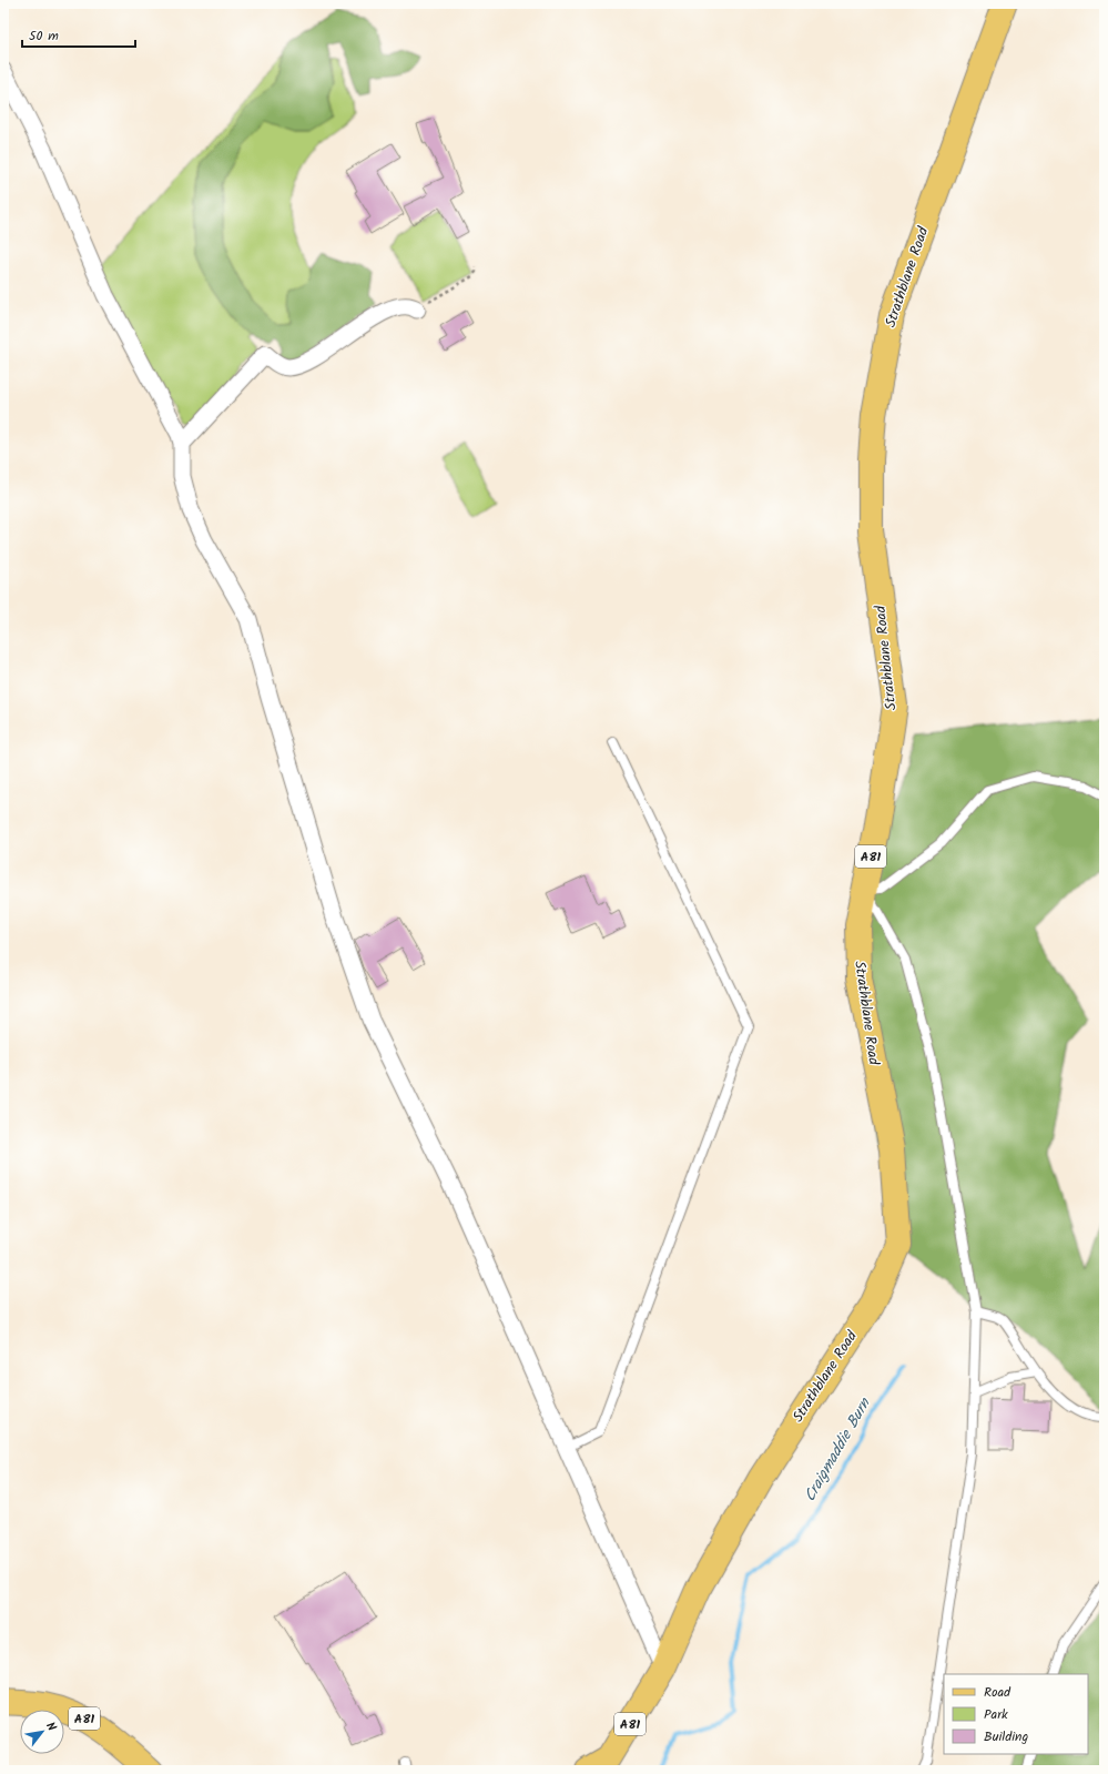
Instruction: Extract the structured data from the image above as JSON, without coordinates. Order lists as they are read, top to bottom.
{
  "streets": {
    "main road": ["Strathblane Road", "A81"]
  },
  "water": ["Craigmaddie Burn"],
  "legend": ["Road", "Park", "Building"],
  "scale_bar": "50 m",
  "north": "top right"
}
